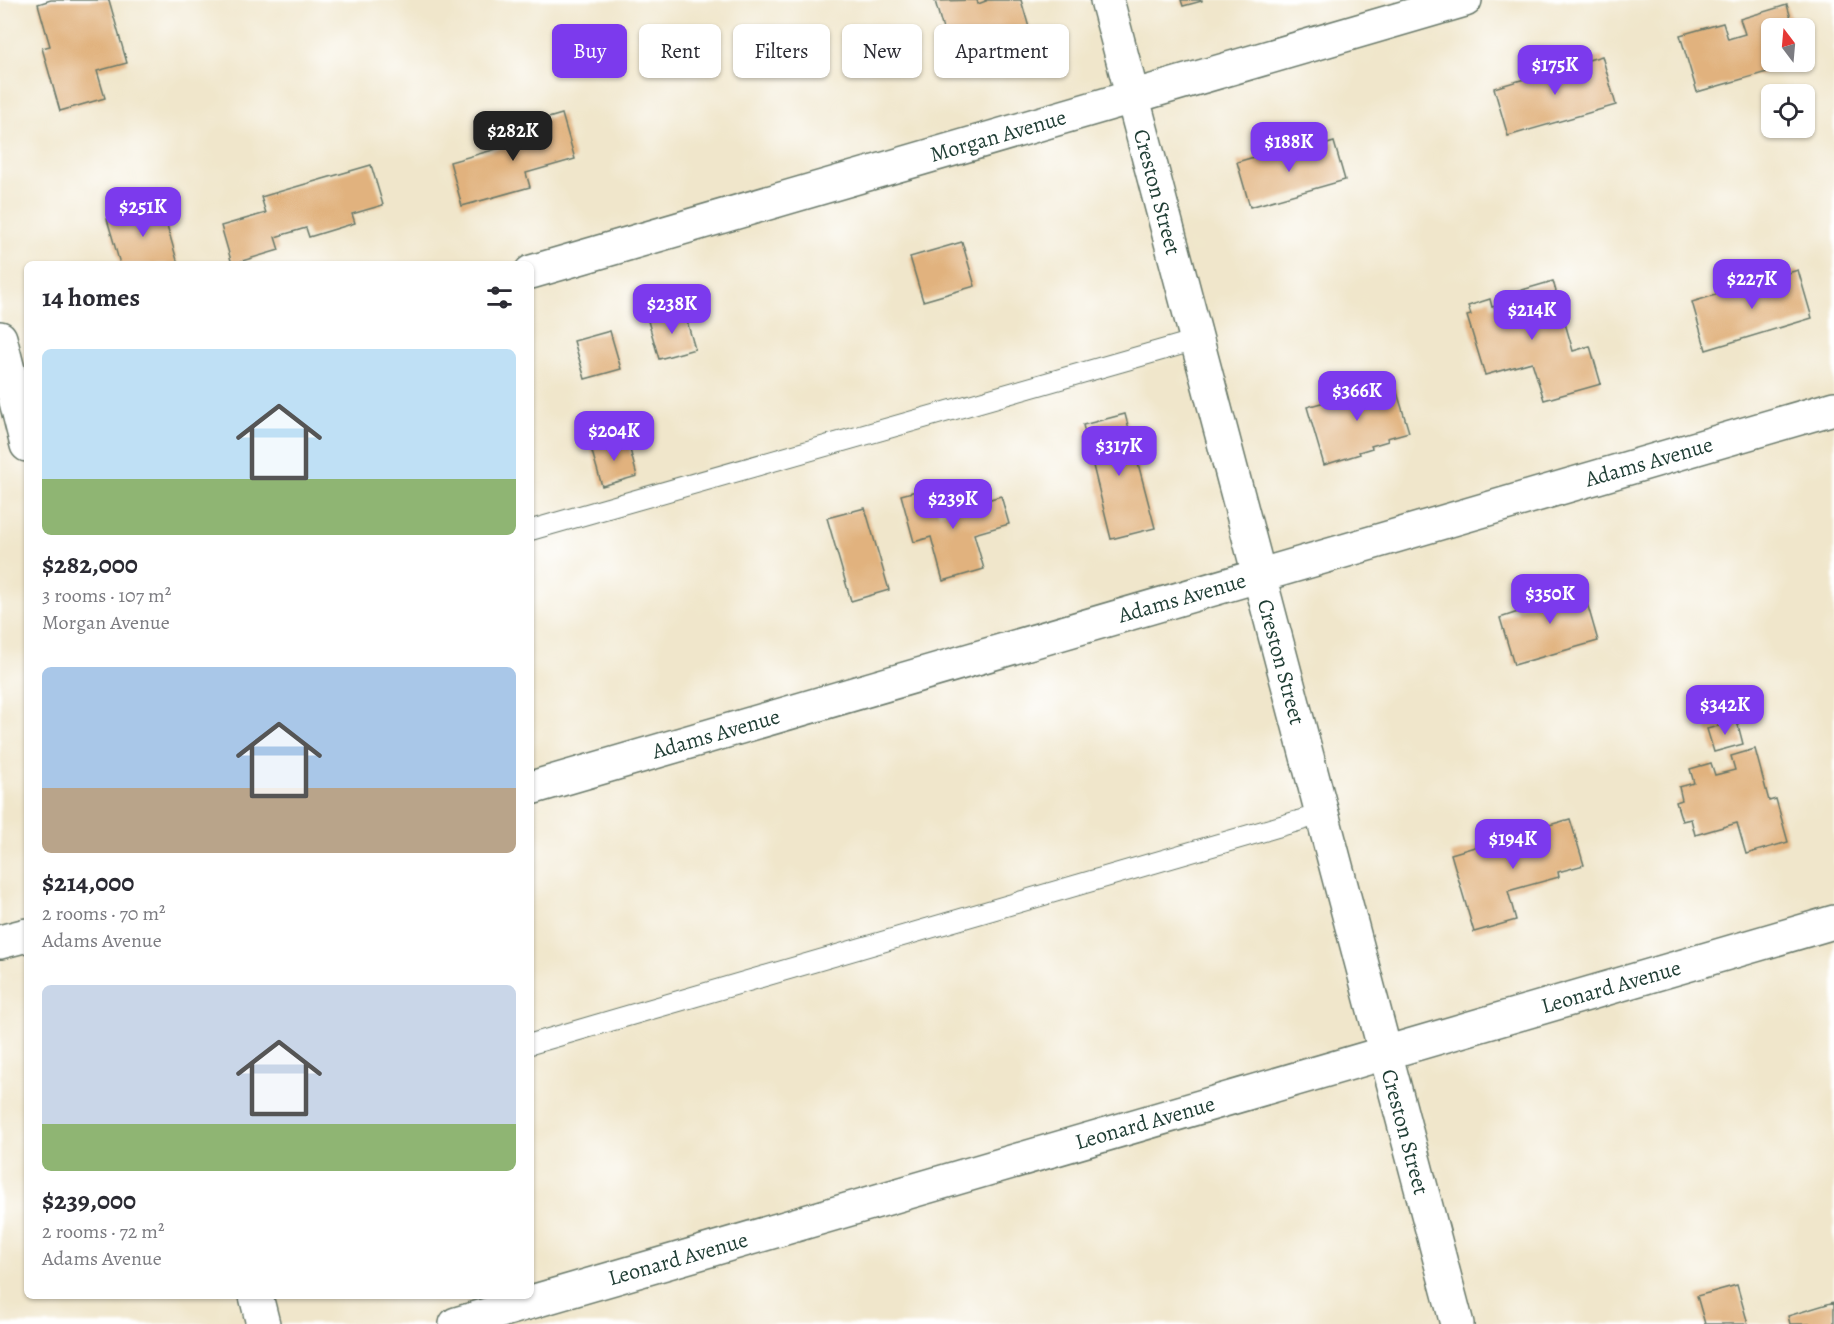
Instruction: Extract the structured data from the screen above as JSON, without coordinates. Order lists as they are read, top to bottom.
{
  "streets": {
    "street": [
      "Morgan Avenue",
      "Creston Street",
      "Adams Avenue",
      "Leonard Avenue"
    ]
  },
  "crossings": [
    ["Morgan Avenue", "Creston Street"],
    ["Creston Street", "Adams Avenue"],
    ["Creston Street", "Leonard Avenue"]
  ],
  "north": "top",
  "page": {
    "chip": [
      "Buy",
      "Rent",
      "Filters",
      "New",
      "Apartment"
    ],
    "price": [
      "$175K",
      "$282K",
      "$188K",
      "$251K",
      "$227K",
      "$238K",
      "$214K",
      "$366K",
      "$204K",
      "$317K",
      "$239K",
      "$350K",
      "$342K",
      "$194K"
    ],
    "heading": "14 homes",
    "list": [
      {
        "name": "$282,000",
        "note": "3 rooms · 107 m² · Morgan Avenue"
      },
      {
        "name": "$214,000",
        "note": "2 rooms · 70 m² · Adams Avenue"
      },
      {
        "name": "$239,000",
        "note": "2 rooms · 72 m² · Adams Avenue"
      }
    ]
  }
}
